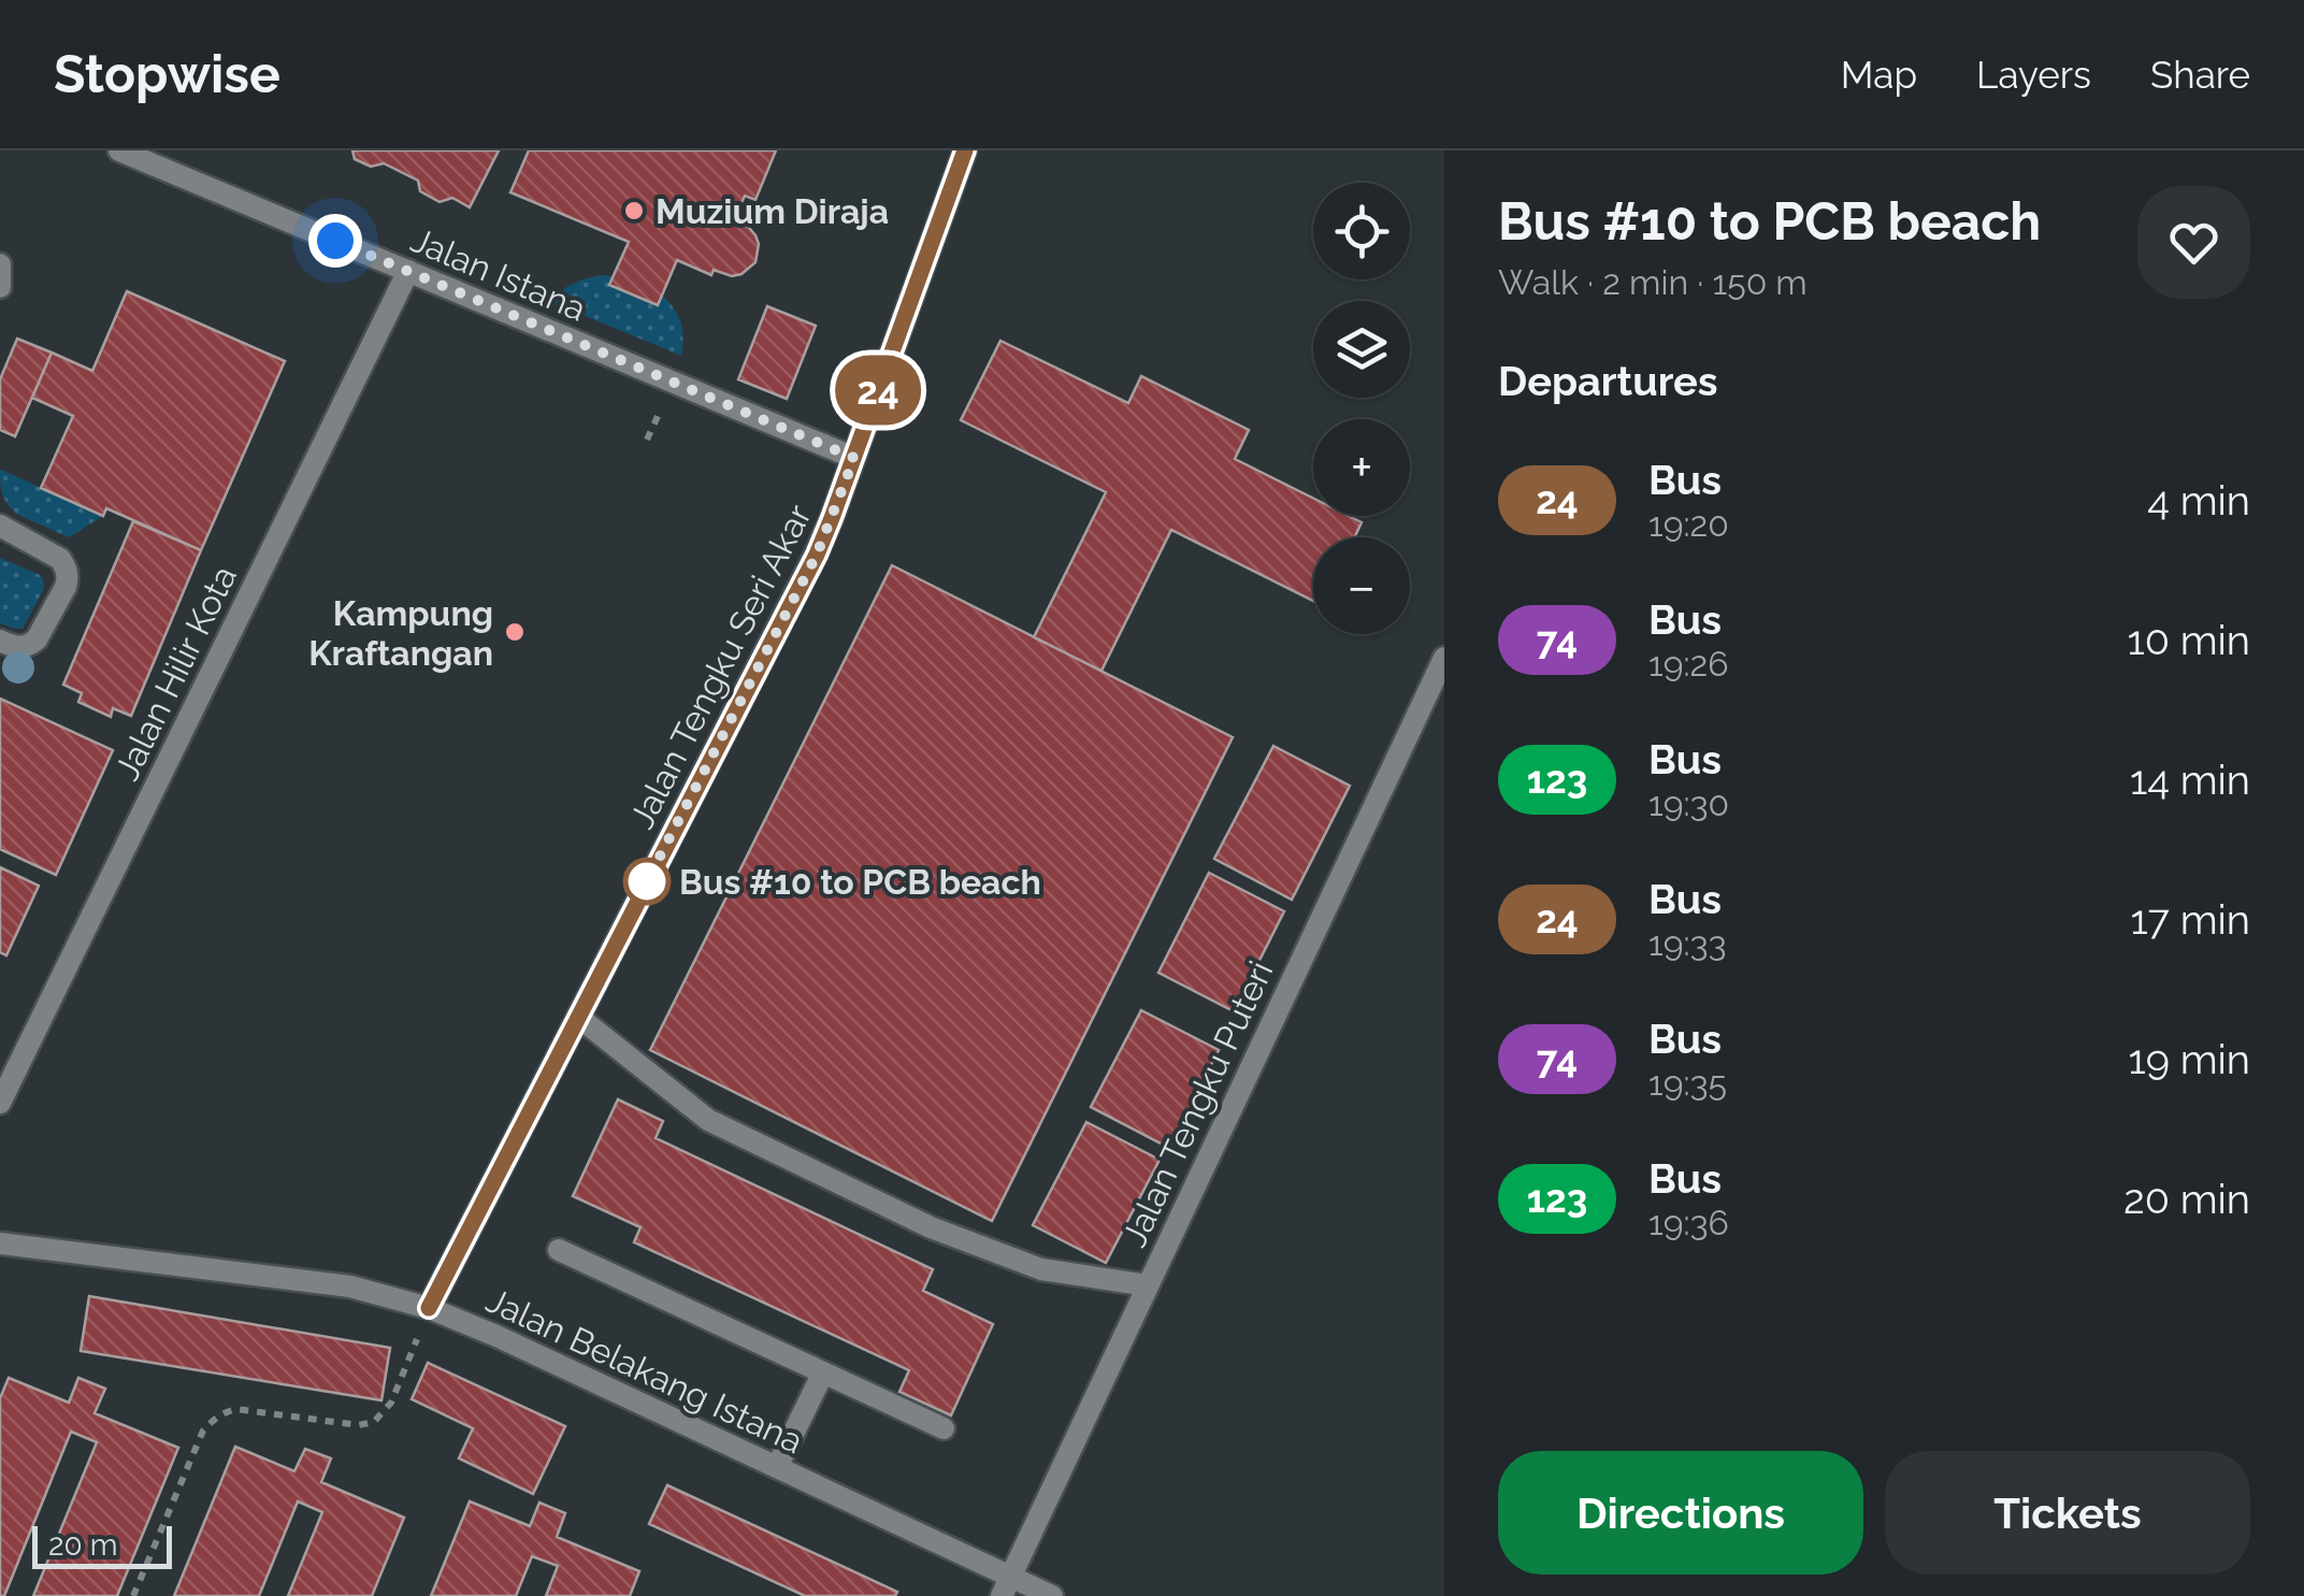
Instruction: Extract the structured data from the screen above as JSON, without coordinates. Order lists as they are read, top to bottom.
{
  "streets": {
    "street": [
      "Jalan Istana",
      "Jalan Tengku Seri Akar",
      "Jalan Hilir Kota",
      "Jalan Tengku Puteri",
      "Jalan Belakang Istana"
    ]
  },
  "crossings": [
    ["Jalan Istana", "Jalan Tengku Seri Akar"],
    ["Jalan Istana", "Jalan Hilir Kota"],
    ["Jalan Tengku Seri Akar", "Jalan Belakang Istana"],
    ["Jalan Tengku Puteri", "Jalan Belakang Istana"]
  ],
  "places": ["Muzium Diraja", "Kampung Kraftangan", "Bus #10 to PCB beach"],
  "lines": ["bus line 24"],
  "scale_bar": "20 m",
  "page": {
    "header": "Stopwise",
    "nav": ["Map", "Layers", "Share"],
    "on_map": "24",
    "heading": [
      ["Bus #10 to PCB beach", "Walk · 2 min · 150 m"],
      "Departures"
    ],
    "map_buttons": ["+", "−"],
    "list": [
      {
        "mark": "24",
        "name": "Bus",
        "note": "19:20",
        "value": "4 min"
      },
      {
        "mark": "74",
        "name": "Bus",
        "note": "19:26",
        "value": "10 min"
      },
      {
        "mark": "123",
        "name": "Bus",
        "note": "19:30",
        "value": "14 min"
      },
      {
        "mark": "24",
        "name": "Bus",
        "note": "19:33",
        "value": "17 min"
      },
      {
        "mark": "74",
        "name": "Bus",
        "note": "19:35",
        "value": "19 min"
      },
      {
        "mark": "123",
        "name": "Bus",
        "note": "19:36",
        "value": "20 min"
      }
    ],
    "buttons": ["Directions", "Tickets"],
    "scale": "20 m"
  }
}
